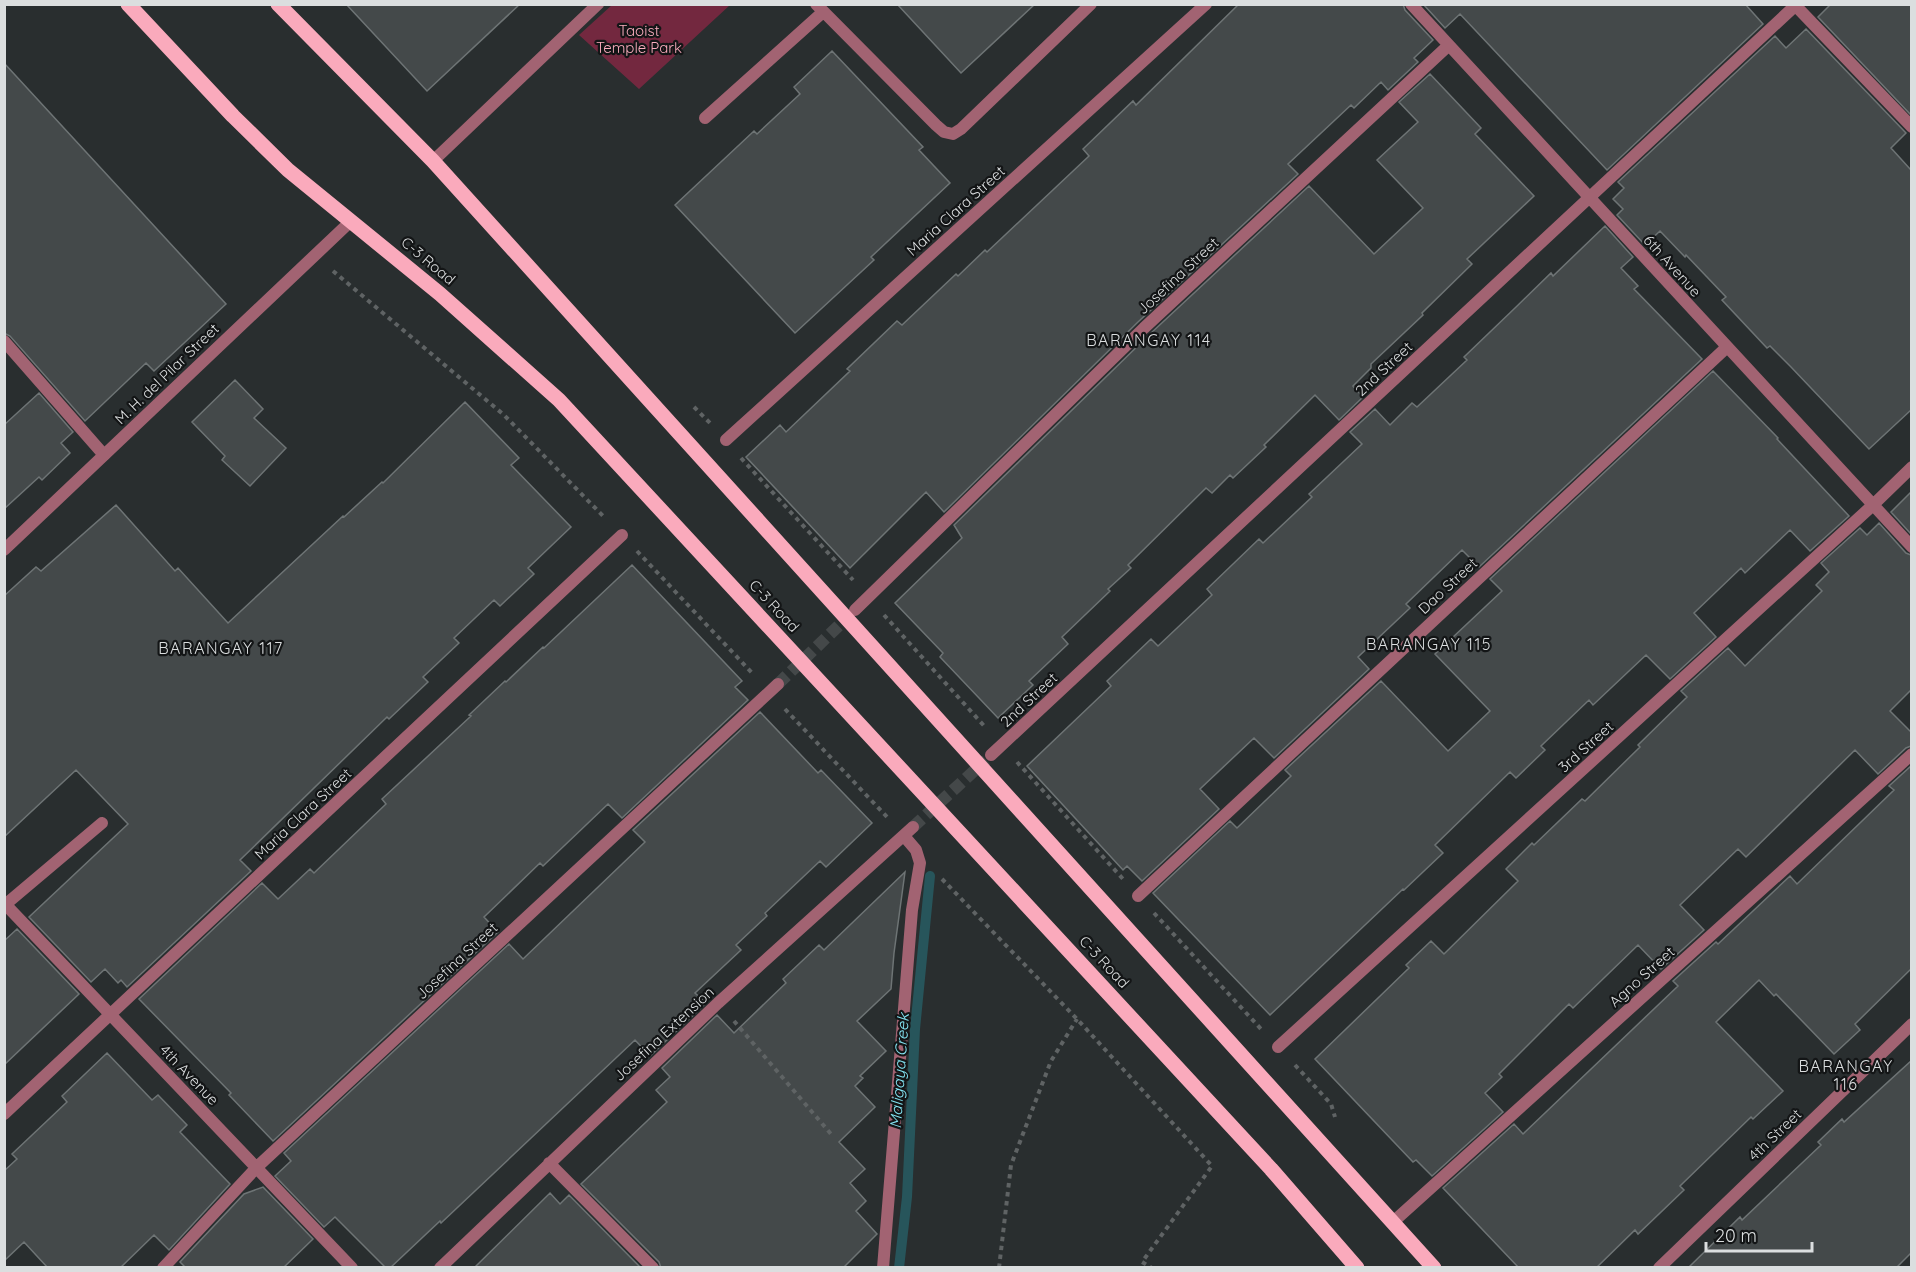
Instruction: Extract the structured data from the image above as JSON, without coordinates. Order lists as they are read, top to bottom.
{
  "streets": {
    "main road": ["C-3 Road"],
    "street": [
      "Maria Clara Street",
      "6th Avenue",
      "Josefina Street",
      "2nd Street",
      "M. H. del Pilar Street",
      "Dao Street",
      "3rd Street",
      "Agno Street",
      "Josefina Extension",
      "4th Avenue",
      "4th Street"
    ]
  },
  "crossings": [
    ["Maria Clara Street", "4th Avenue"],
    ["C-3 Road", "M. H. del Pilar Street"],
    ["6th Avenue", "Josefina Street"],
    ["6th Avenue", "2nd Street"],
    ["6th Avenue", "Dao Street"],
    ["6th Avenue", "3rd Street"],
    ["Josefina Street", "4th Avenue"]
  ],
  "districts": [
    "BARANGAY 114",
    "BARANGAY 115",
    "BARANGAY 117",
    "BARANGAY 116"
  ],
  "water": ["Maligaya Creek"],
  "parks": ["Taoist Temple Park"],
  "scale_bar": "20 m"
}
